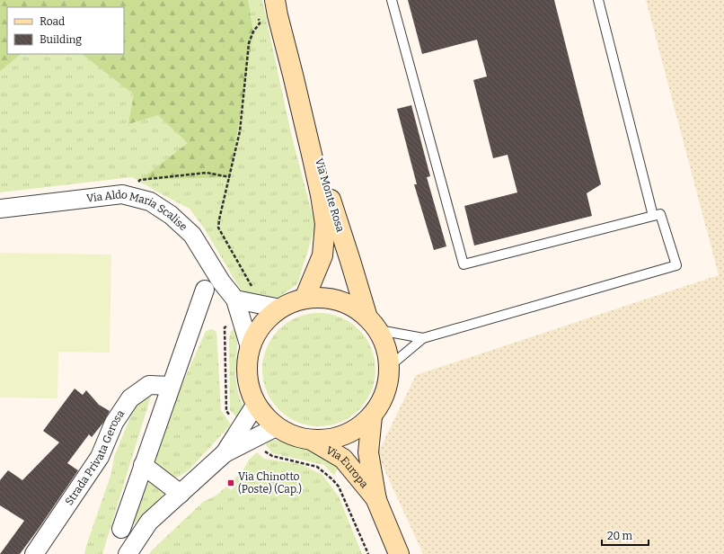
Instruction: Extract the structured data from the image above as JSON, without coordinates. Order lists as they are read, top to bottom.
{
  "streets": {
    "main road": ["Via Monte Rosa", "Via Europa"],
    "street": ["Via Aldo Maria Scalise", "Strada Privata Gerosa"]
  },
  "places": {
    "transit": ["Via Chinotto (Poste) (Cap.)"]
  },
  "legend": ["Road", "Building"],
  "scale_bar": "20 m"
}
